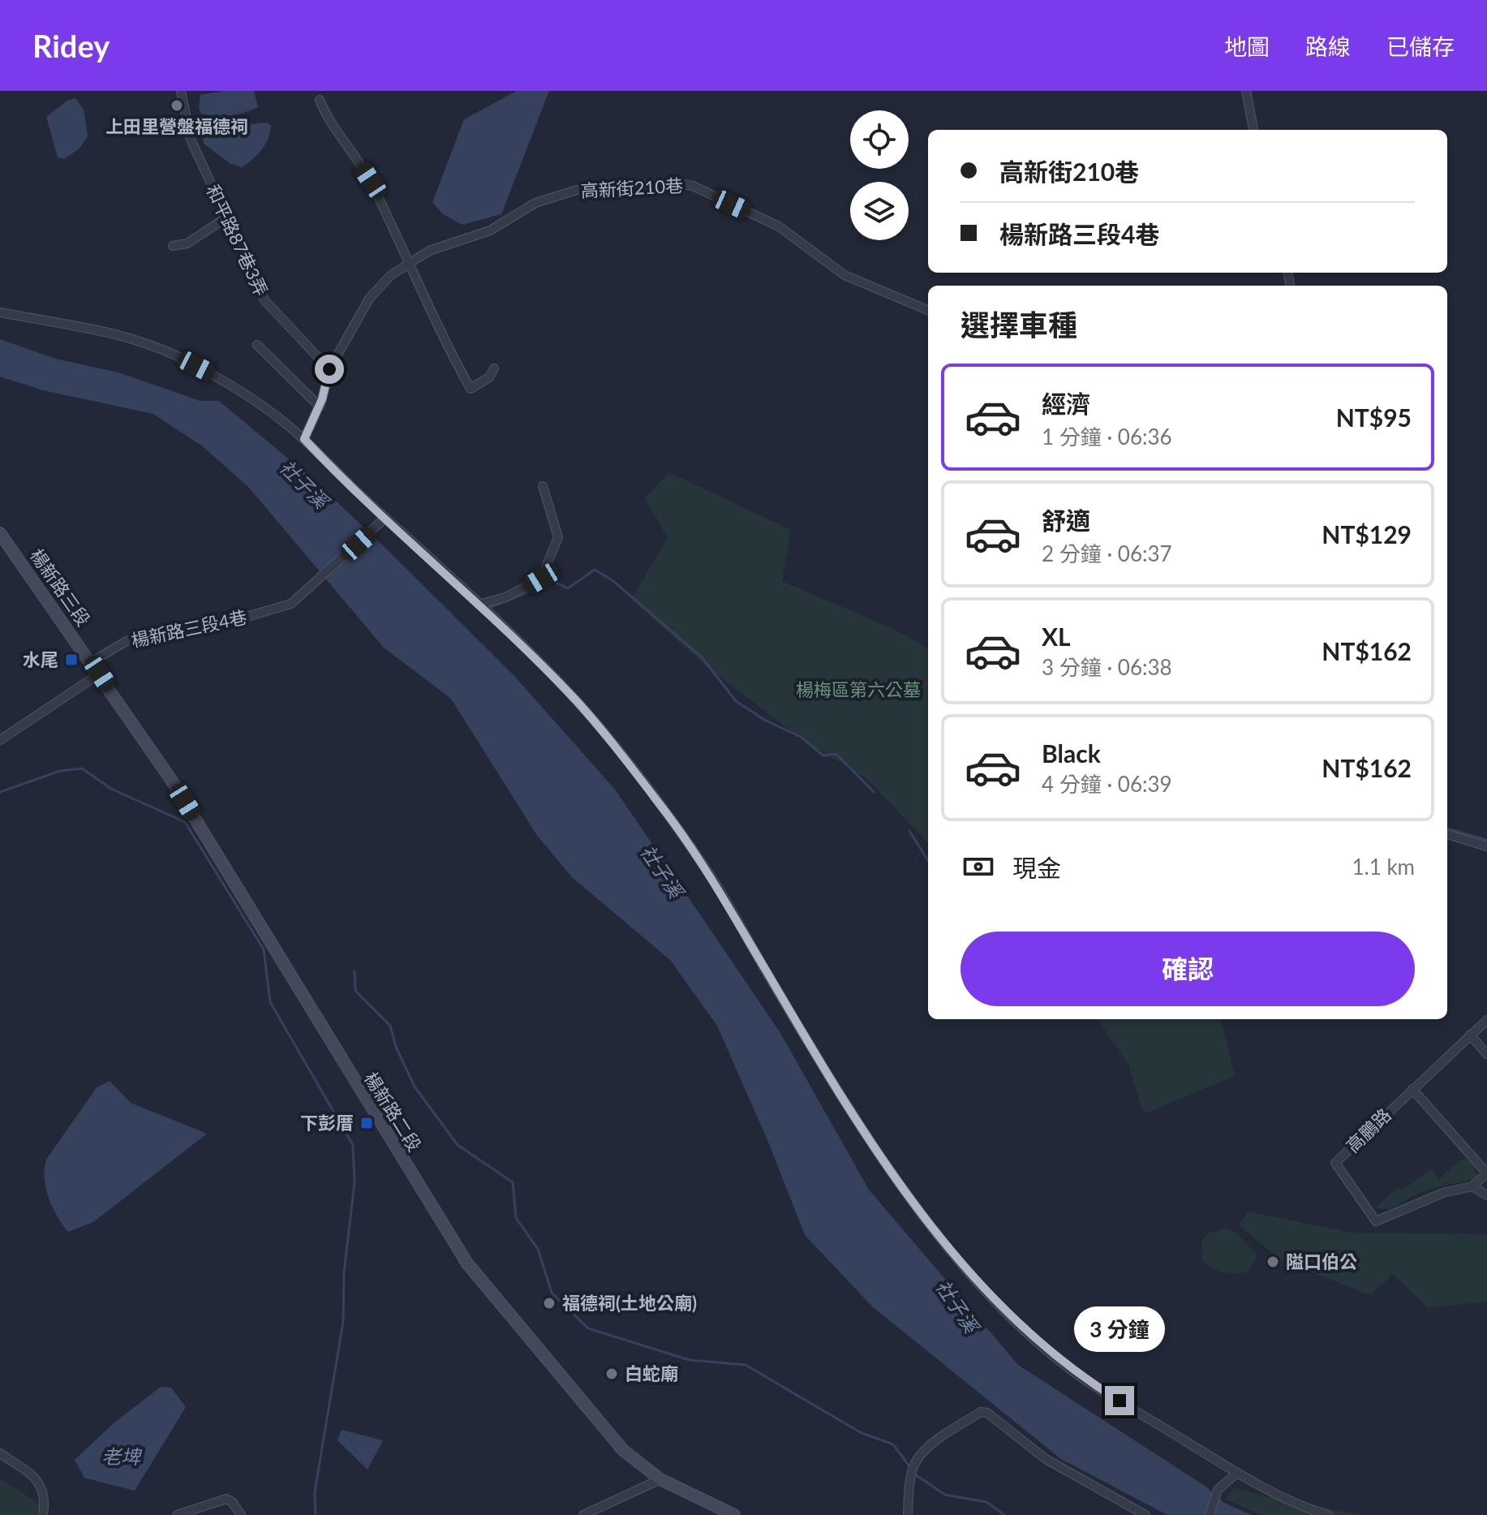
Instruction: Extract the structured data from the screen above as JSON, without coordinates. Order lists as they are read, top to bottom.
{
  "streets": {
    "main road": ["楊新路三段", "楊新路二段"],
    "street": [
      "高新街210巷",
      "和平路87巷3弄",
      "楊新路三段4巷",
      "高鵬路"
    ]
  },
  "crossings": [
    ["高新街210巷", "和平路87巷3弄"],
    ["楊新路三段", "楊新路三段4巷"],
    ["楊新路三段", "楊新路二段"],
    ["楊新路三段4巷", "楊新路二段"]
  ],
  "water": ["社子溪", "老埤"],
  "parks": ["楊梅區第六公墓"],
  "places": {
    "other": [
      "上田里營盤福德祠",
      "隘口伯公",
      "福德祠(土地公廟)",
      "白蛇廟"
    ],
    "transit": ["水尾", "下彭厝"]
  },
  "page": {
    "header": "Ridey",
    "nav": ["地圖", "路線", "已儲存"],
    "banner": ["高新街210巷", "楊新路三段4巷"],
    "heading": "選擇車種",
    "list": [
      {
        "name": "經濟",
        "note": "1 分鐘 · 06:36",
        "value": "NT$95"
      },
      {
        "name": "舒適",
        "note": "2 分鐘 · 06:37",
        "value": "NT$129"
      },
      {
        "name": "XL",
        "note": "3 分鐘 · 06:38",
        "value": "NT$162"
      },
      {
        "name": "Black",
        "note": "4 分鐘 · 06:39",
        "value": "NT$162"
      }
    ],
    "pay": ["現金", "1.1 km"],
    "buttons": "確認",
    "bubble": "3 分鐘"
  }
}
